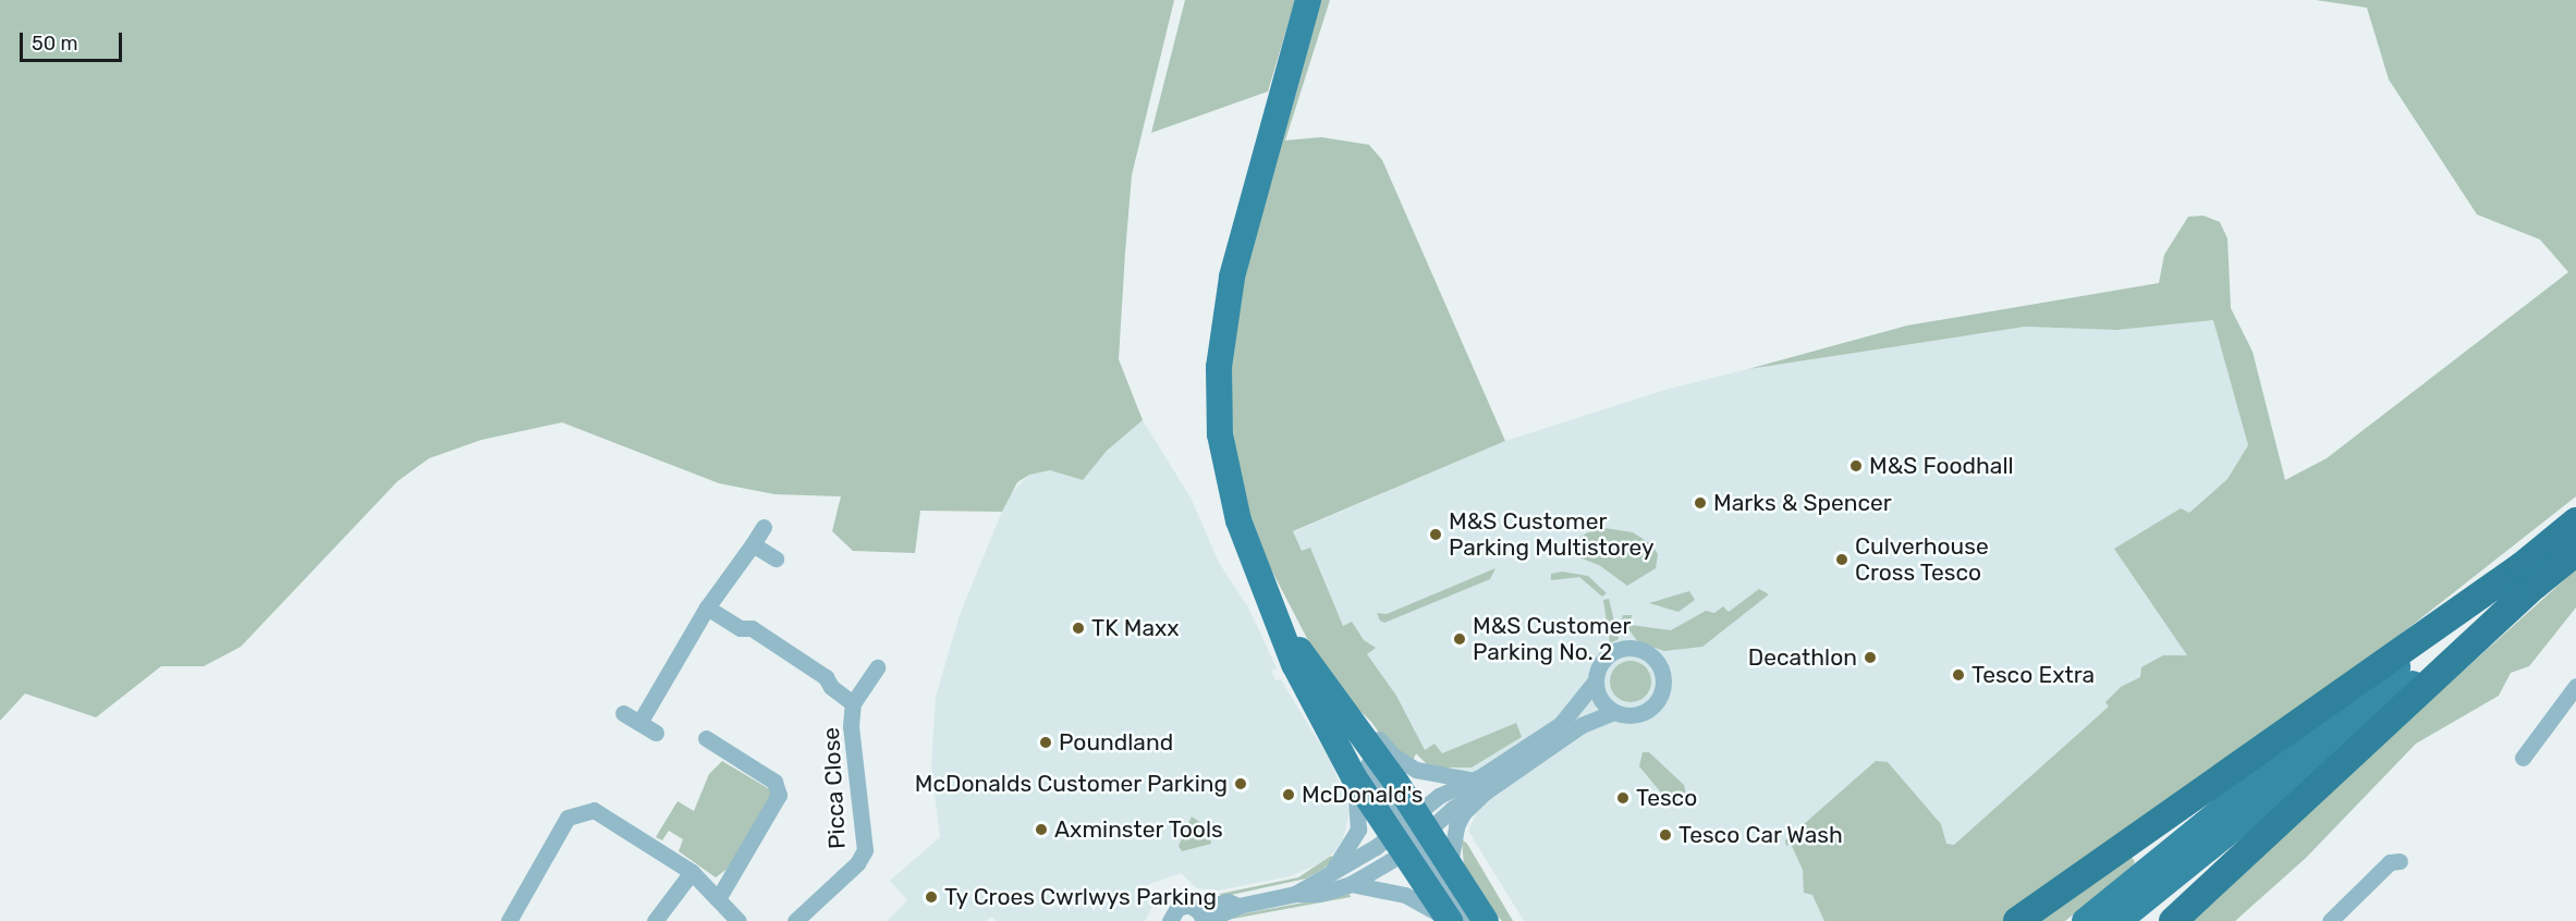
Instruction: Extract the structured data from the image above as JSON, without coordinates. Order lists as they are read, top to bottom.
{
  "streets": {
    "street": ["Picca Close"]
  },
  "places": [
    "M&S Foodhall",
    "Marks & Spencer",
    "M&S Customer Parking Multistorey",
    "Culverhouse Cross Tesco",
    "TK Maxx",
    "M&S Customer Parking No. 2",
    "Decathlon",
    "Tesco Extra",
    "Poundland",
    "McDonalds Customer Parking",
    "McDonald's",
    "Tesco",
    "Axminster Tools",
    "Tesco Car Wash",
    "Ty Croes Cwrlwys Parking"
  ],
  "scale_bar": "50 m"
}
